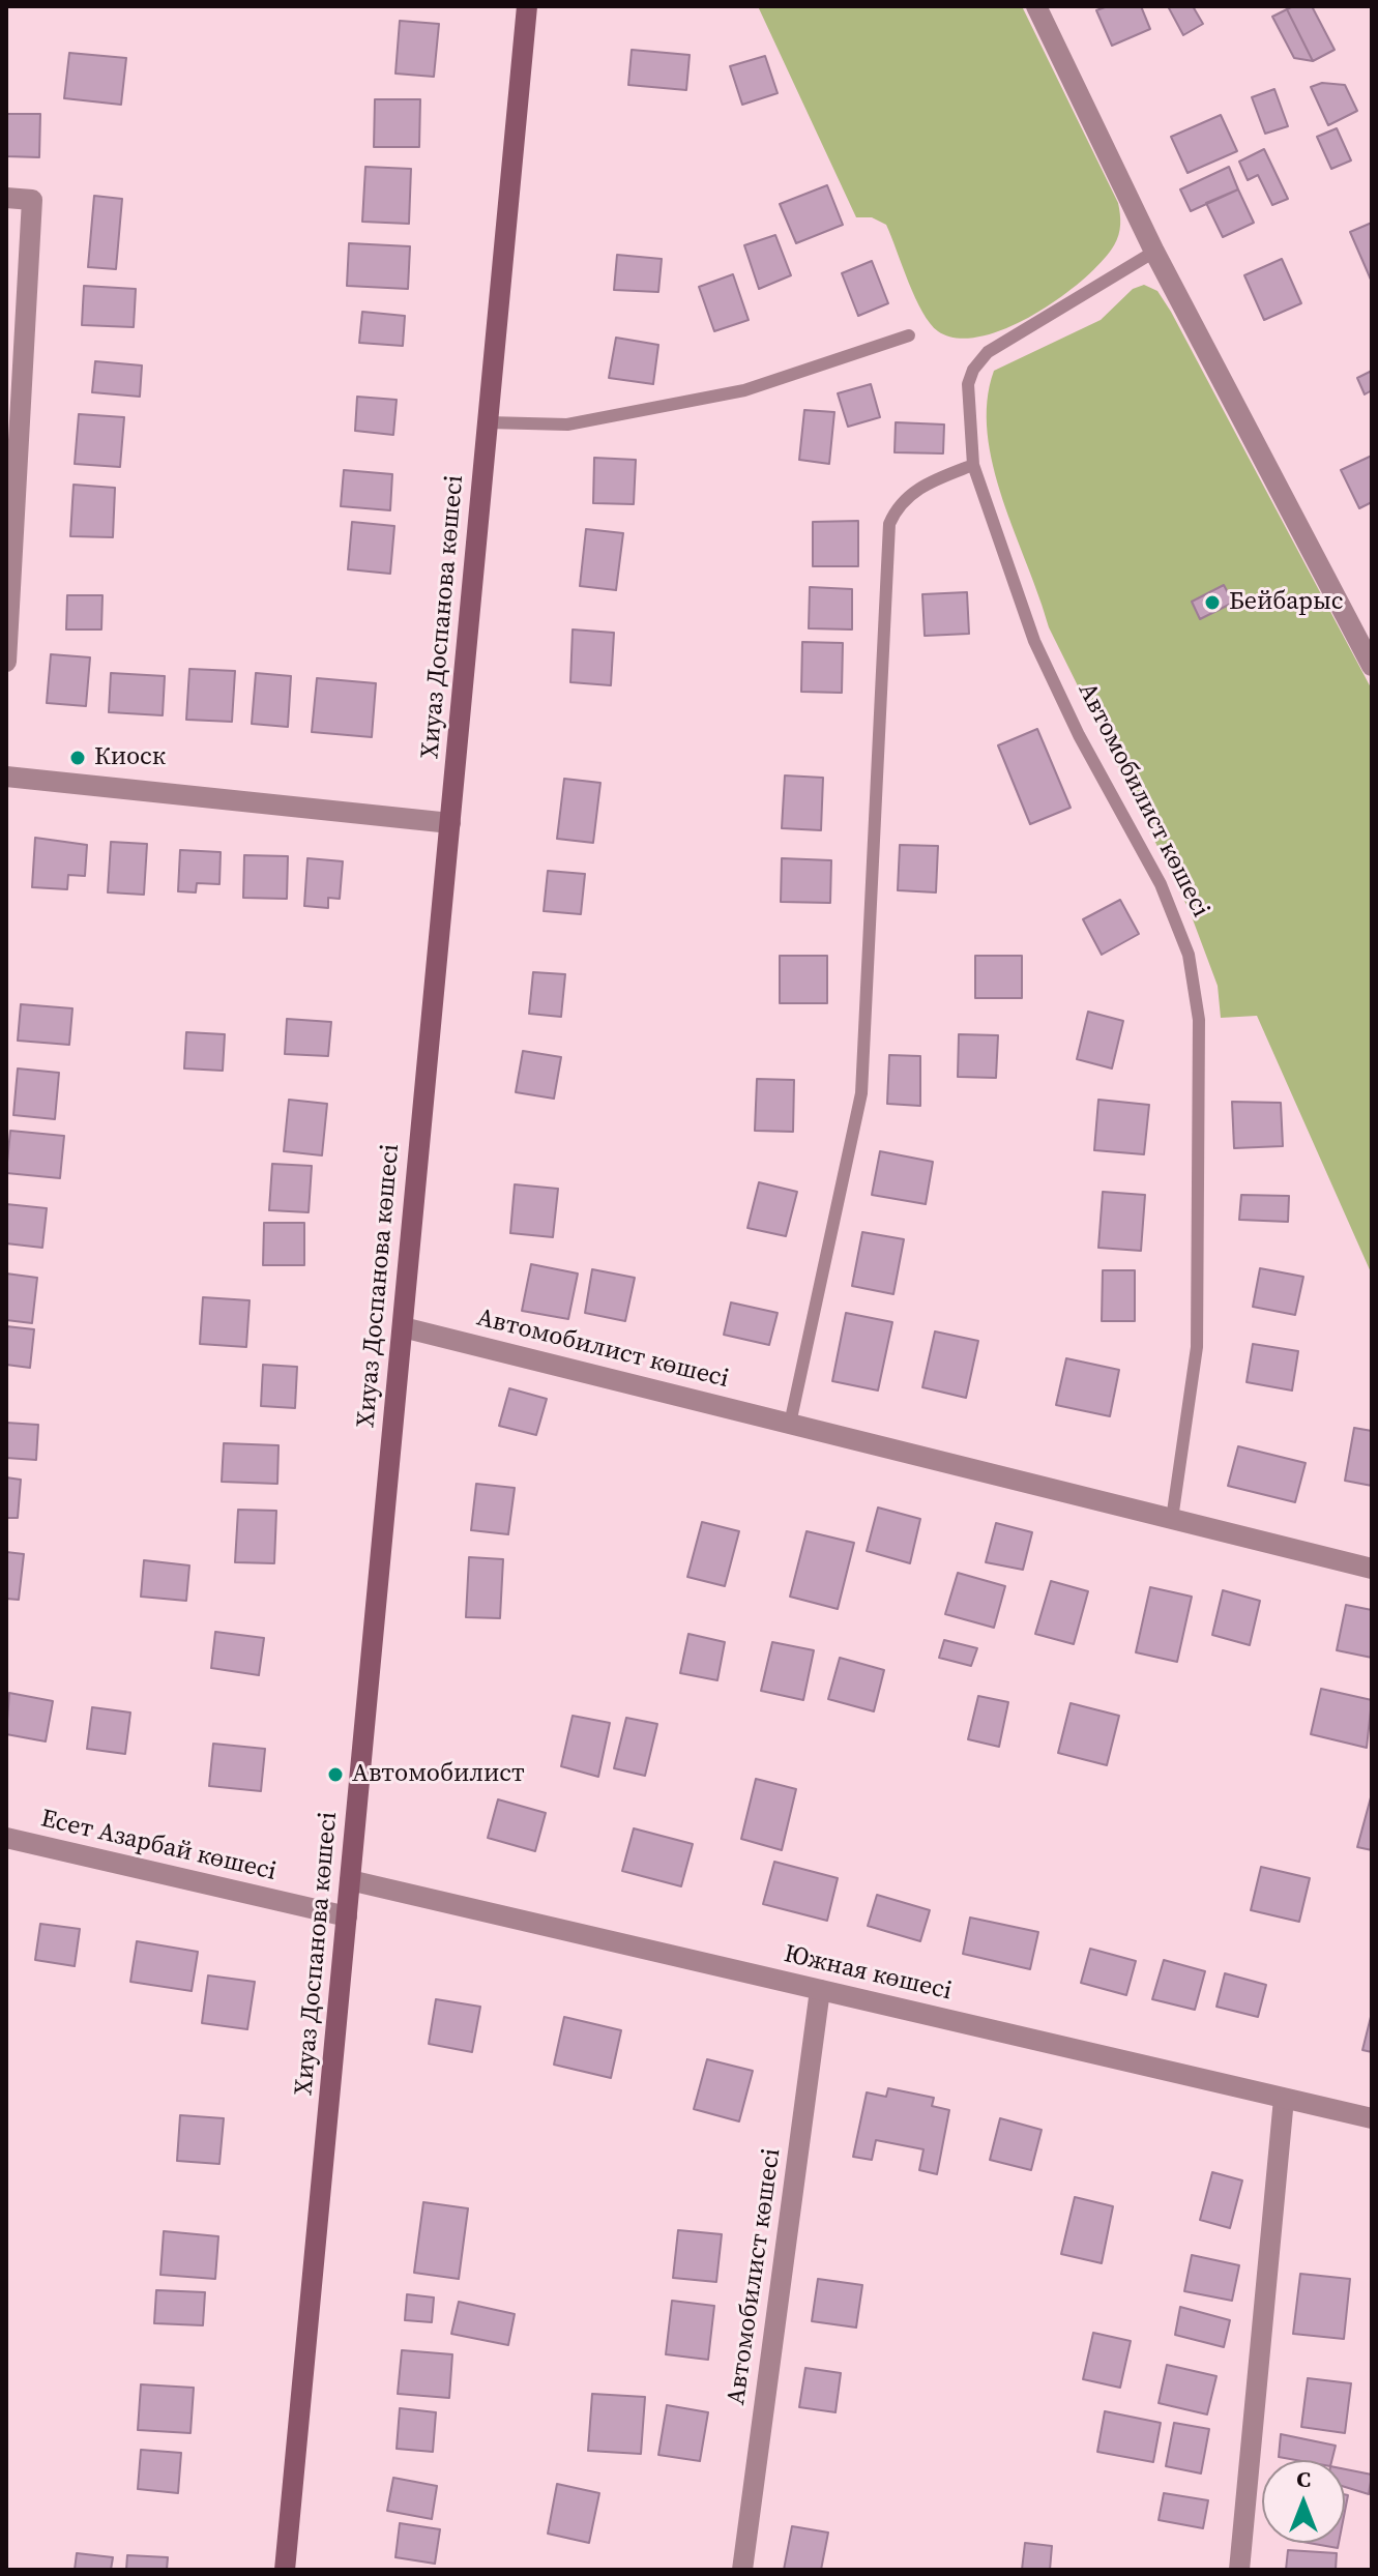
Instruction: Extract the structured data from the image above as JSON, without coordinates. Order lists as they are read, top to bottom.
{
  "streets": {
    "main road": ["Хиуаз Доспанова көшесі"],
    "street": ["Автомобилист көшесі", "Есет Азарбай көшесі", "Южная көшесі"]
  },
  "crossings": [
    ["Хиуаз Доспанова көшесі", "Автомобилист көшесі"],
    ["Хиуаз Доспанова көшесі", "Есет Азарбай көшесі"],
    ["Хиуаз Доспанова көшесі", "Южная көшесі"],
    ["Автомобилист көшесі", "Южная көшесі"]
  ],
  "places": ["Бейбарыс", "Киоск", "Автомобилист"],
  "north": "top"
}
